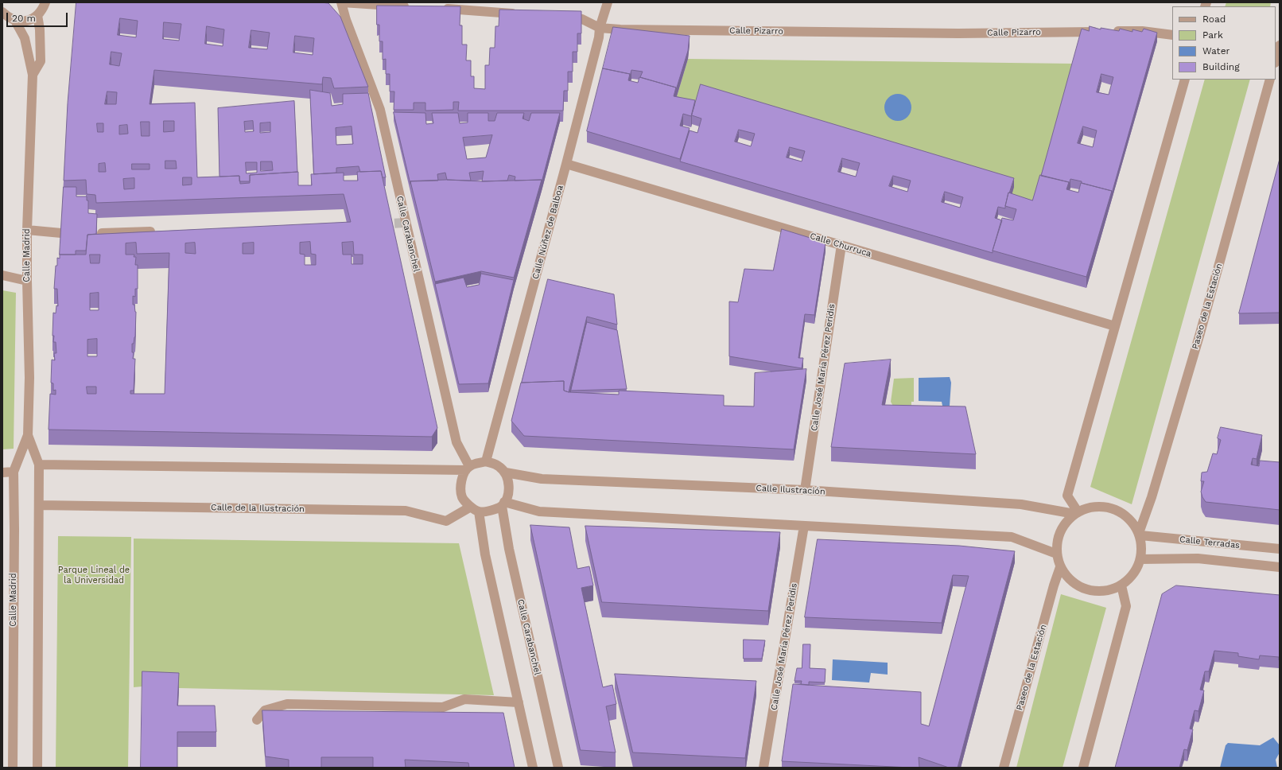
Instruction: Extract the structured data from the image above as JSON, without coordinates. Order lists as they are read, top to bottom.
{
  "streets": {
    "street": [
      "Calle Pizarro",
      "Calle Núñez de Balboa",
      "Calle Carabanchel",
      "Calle Churruca",
      "Calle Madrid",
      "Paseo de la Estación",
      "Calle José María Pérez Peridis",
      "Calle Ilustración",
      "Calle de la Ilustración",
      "Calle Terradas"
    ]
  },
  "crossings": [
    ["Calle Pizarro", "Calle Núñez de Balboa"],
    ["Calle Núñez de Balboa", "Calle Carabanchel"],
    ["Calle Núñez de Balboa", "Calle Churruca"],
    ["Calle Núñez de Balboa", "Calle Ilustración"],
    ["Calle Núñez de Balboa", "Calle de la Ilustración"],
    ["Calle Carabanchel", "Calle Ilustración"],
    ["Calle Carabanchel", "Calle de la Ilustración"],
    ["Calle Churruca", "Calle José María Pérez Peridis"],
    ["Calle Madrid", "Calle de la Ilustración"],
    ["Paseo de la Estación", "Calle Ilustración"],
    ["Paseo de la Estación", "Calle Terradas"],
    ["Calle José María Pérez Peridis", "Calle Ilustración"],
    ["Calle Ilustración", "Calle de la Ilustración"],
    ["Calle Ilustración", "Calle Terradas"]
  ],
  "parks": ["Parque Lineal de la Universidad"],
  "legend": [
    "Road",
    "Park",
    "Water",
    "Building"
  ],
  "scale_bar": "20 m"
}
